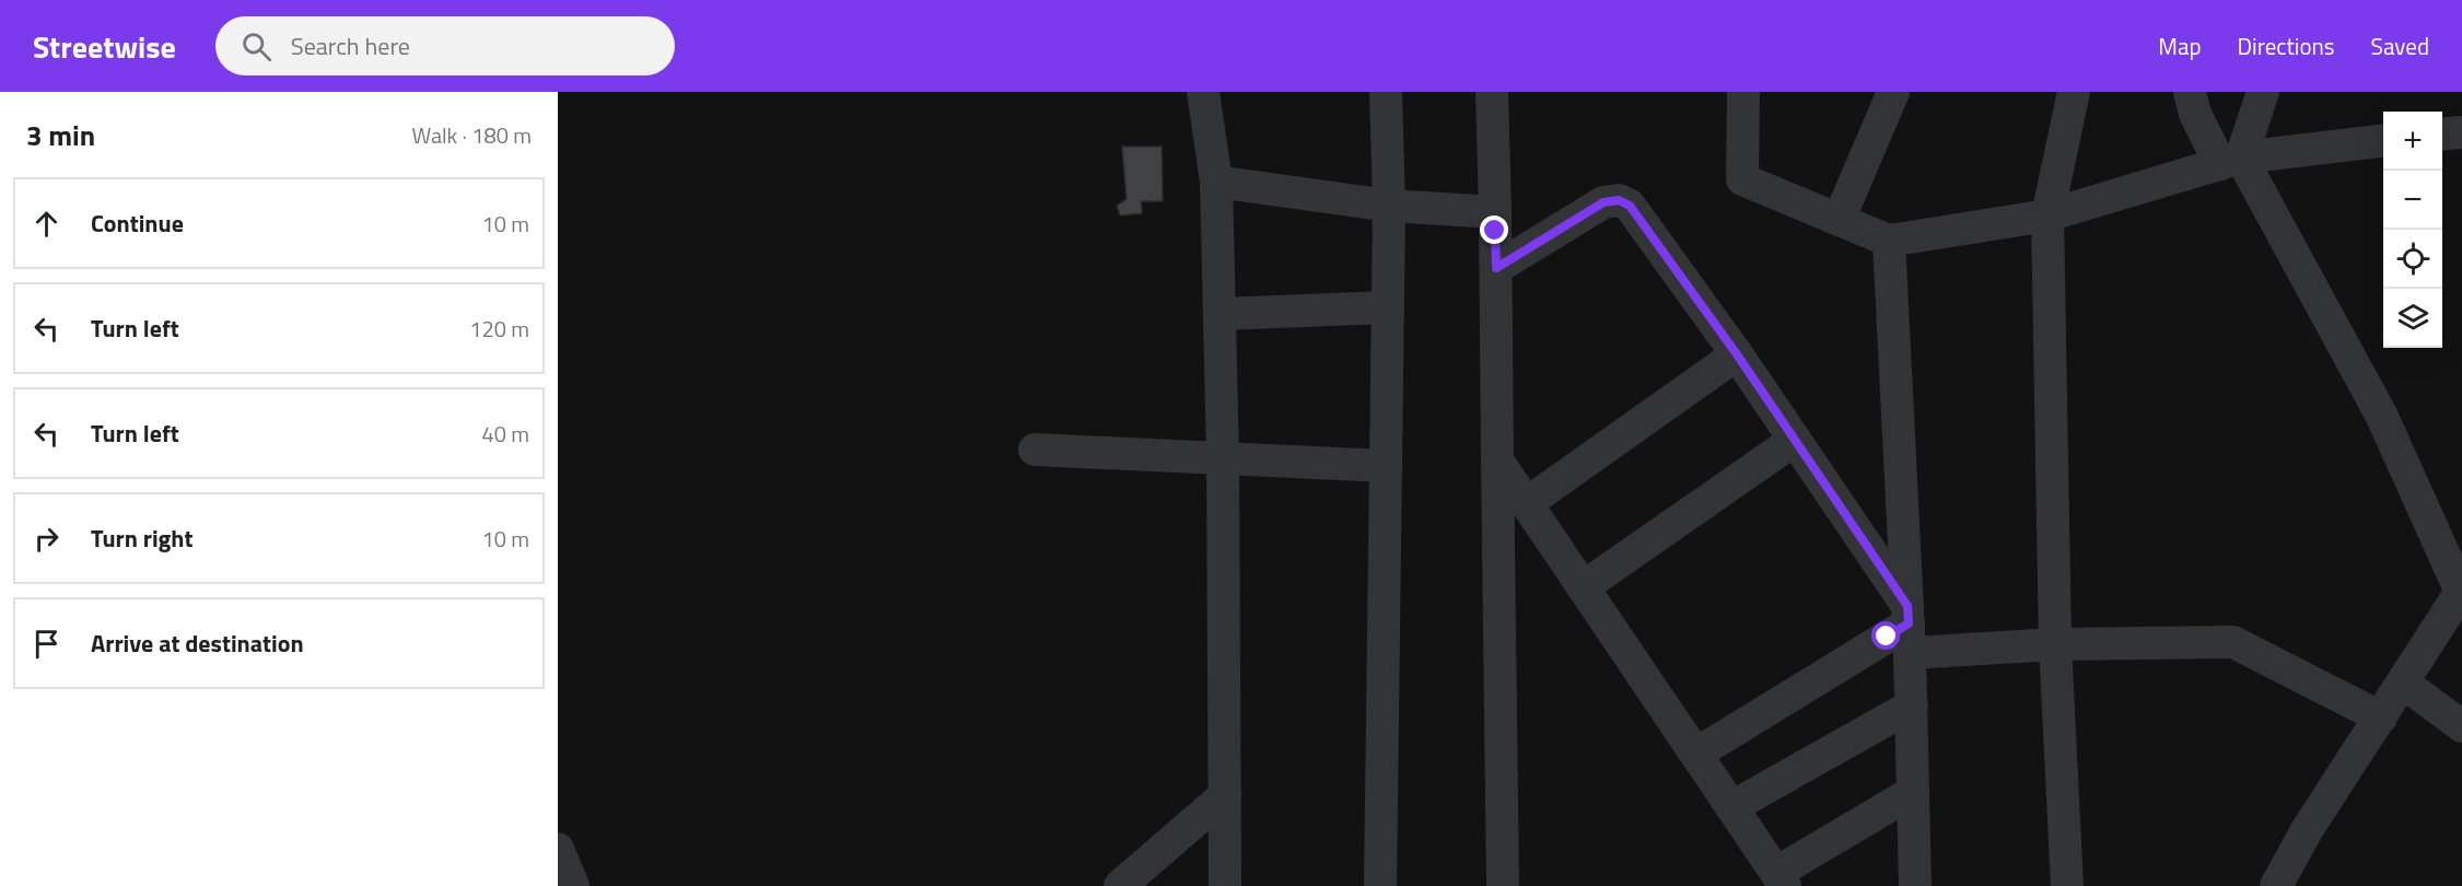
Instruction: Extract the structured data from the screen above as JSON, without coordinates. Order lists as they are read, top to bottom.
{
  "page": {
    "header": "Streetwise",
    "search": "Search here",
    "nav": ["Map", "Directions", "Saved"],
    "heading": ["3 min", "Walk · 180 m"],
    "map_buttons": ["+", "−"],
    "list": [
      ["Continue", "10 m"],
      ["Turn left", "120 m"],
      ["Turn left", "40 m"],
      ["Turn right", "10 m"],
      "Arrive at destination"
    ]
  }
}
